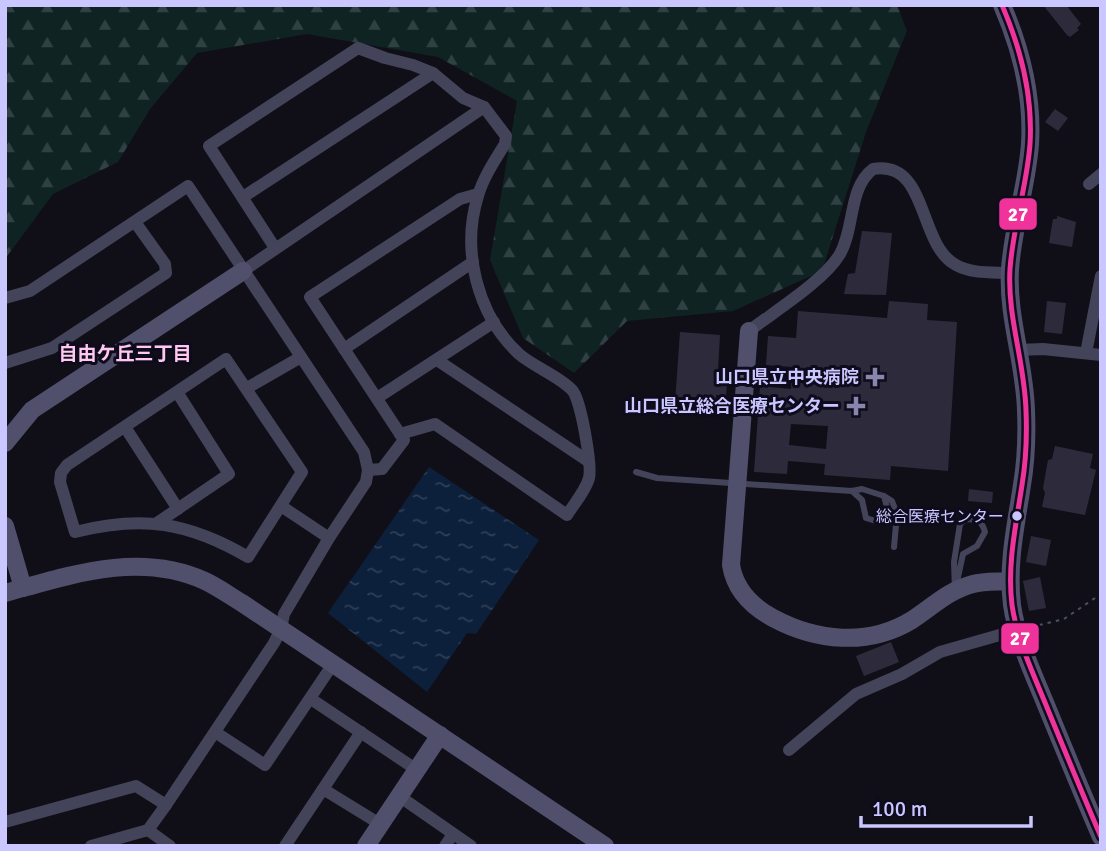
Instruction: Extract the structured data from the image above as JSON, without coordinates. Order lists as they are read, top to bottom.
{
  "districts": ["自由ケ丘三丁目"],
  "places": {
    "health": ["山口県立中央病院", "山口県立総合医療センター"],
    "other": ["総合医療センター"]
  },
  "lines": ["transit line 27"],
  "scale_bar": "100 m"
}
